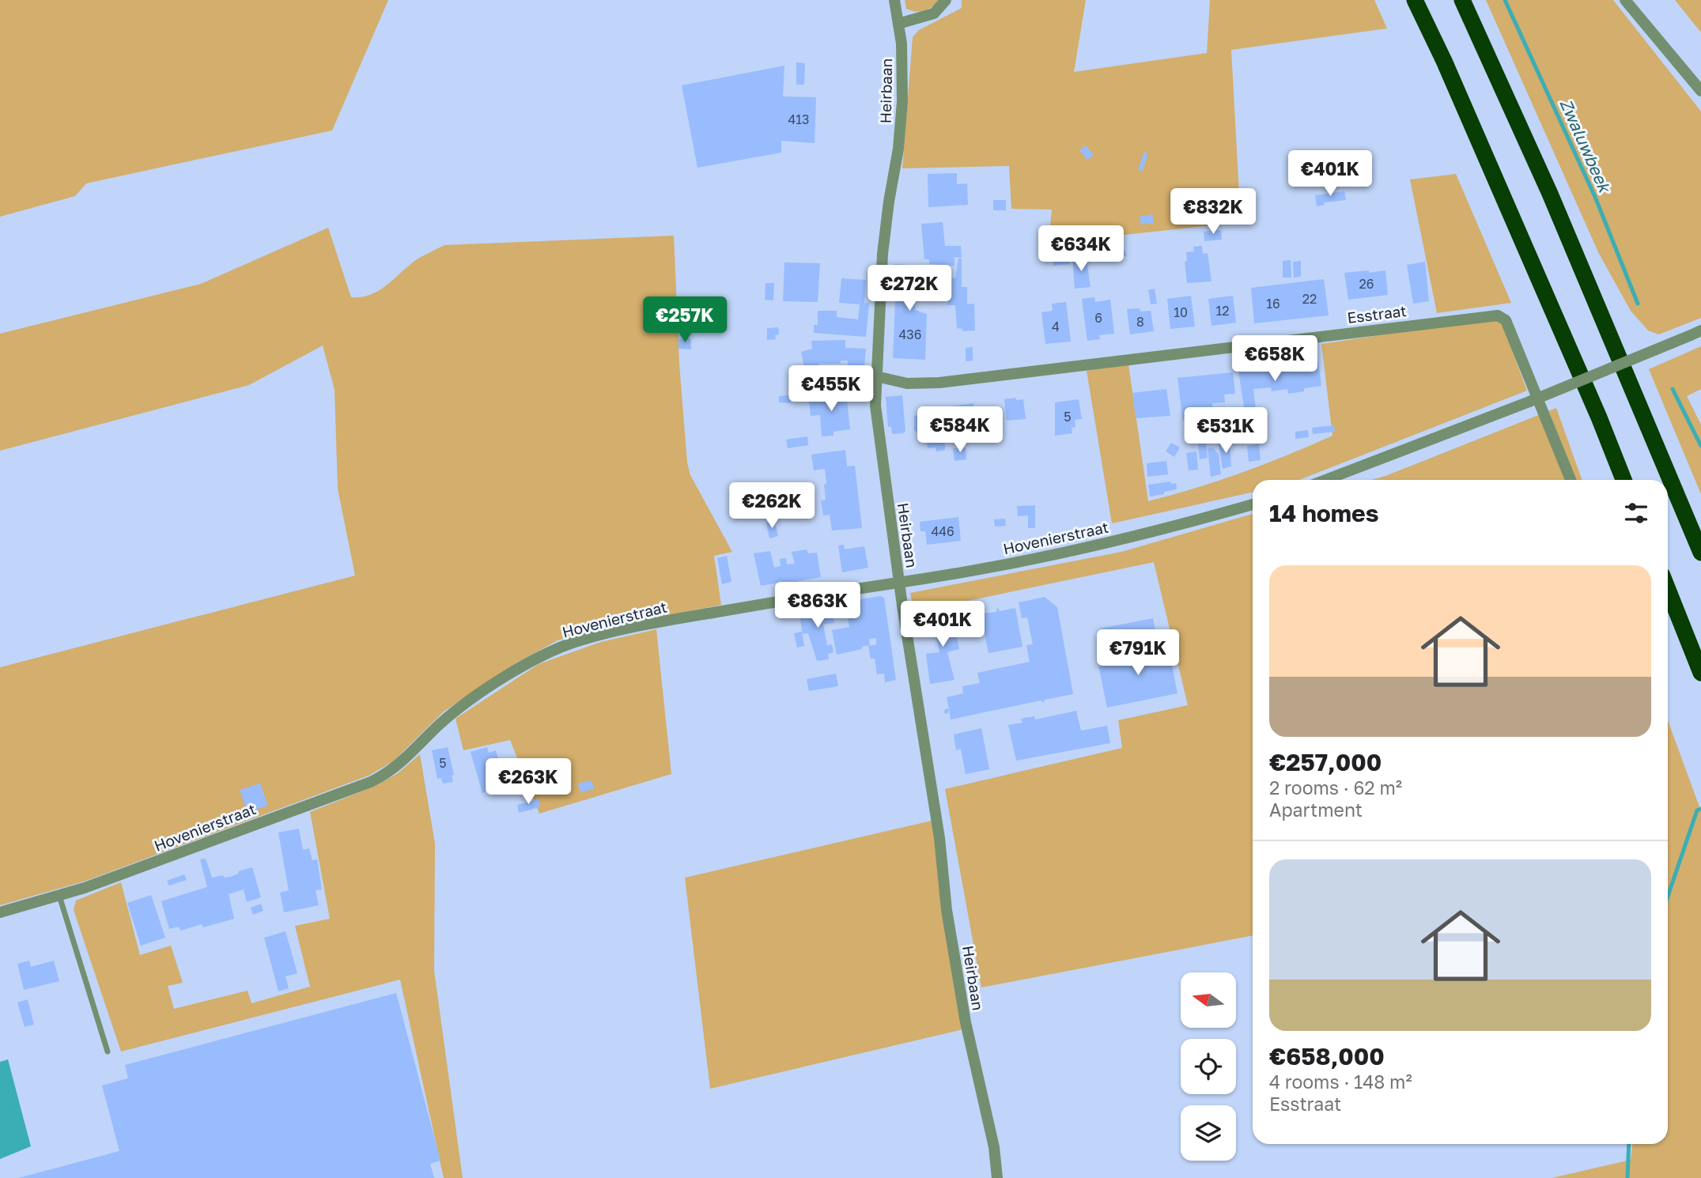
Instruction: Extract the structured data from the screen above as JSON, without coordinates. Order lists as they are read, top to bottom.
{
  "streets": {
    "street": ["Heirbaan", "Esstraat", "Hovenierstraat"]
  },
  "crossings": [
    ["Heirbaan", "Esstraat"],
    ["Heirbaan", "Hovenierstraat"]
  ],
  "water": ["Zwaluwbeek"],
  "house_numbers": [
    "413",
    "26",
    "22",
    "16",
    "12",
    "10",
    "6",
    "8",
    "4",
    "436",
    "5",
    "446",
    "5"
  ],
  "north": "left",
  "page": {
    "price": [
      "€401K",
      "€832K",
      "€634K",
      "€272K",
      "€257K",
      "€658K",
      "€455K",
      "€584K",
      "€531K",
      "€262K",
      "€863K",
      "€401K",
      "€791K",
      "€263K"
    ],
    "heading": "14 homes",
    "list": [
      {
        "name": "€257,000",
        "note": "2 rooms · 62 m² · Apartment"
      },
      {
        "name": "€658,000",
        "note": "4 rooms · 148 m² · Esstraat"
      }
    ]
  }
}
